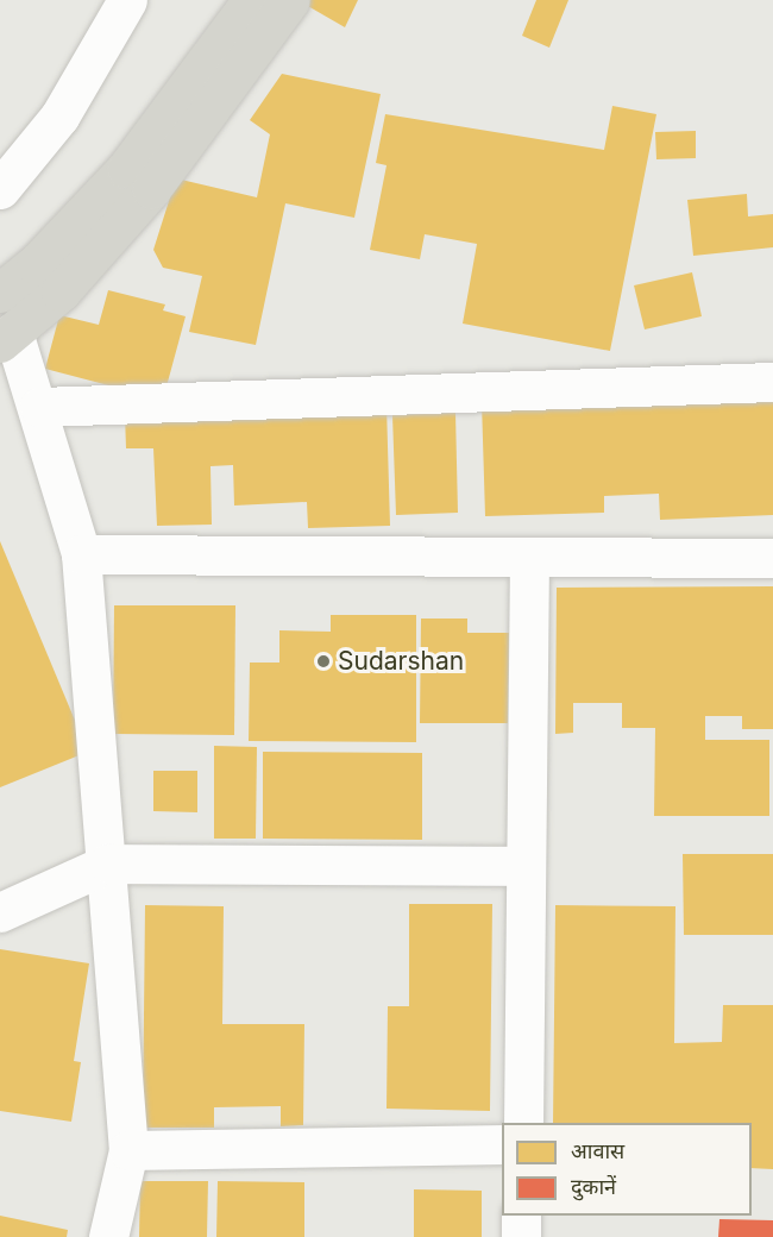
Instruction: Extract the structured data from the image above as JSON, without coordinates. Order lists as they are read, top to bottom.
{
  "places": ["Sudarshan"],
  "legend": ["आवास", "दुकानें"]
}
